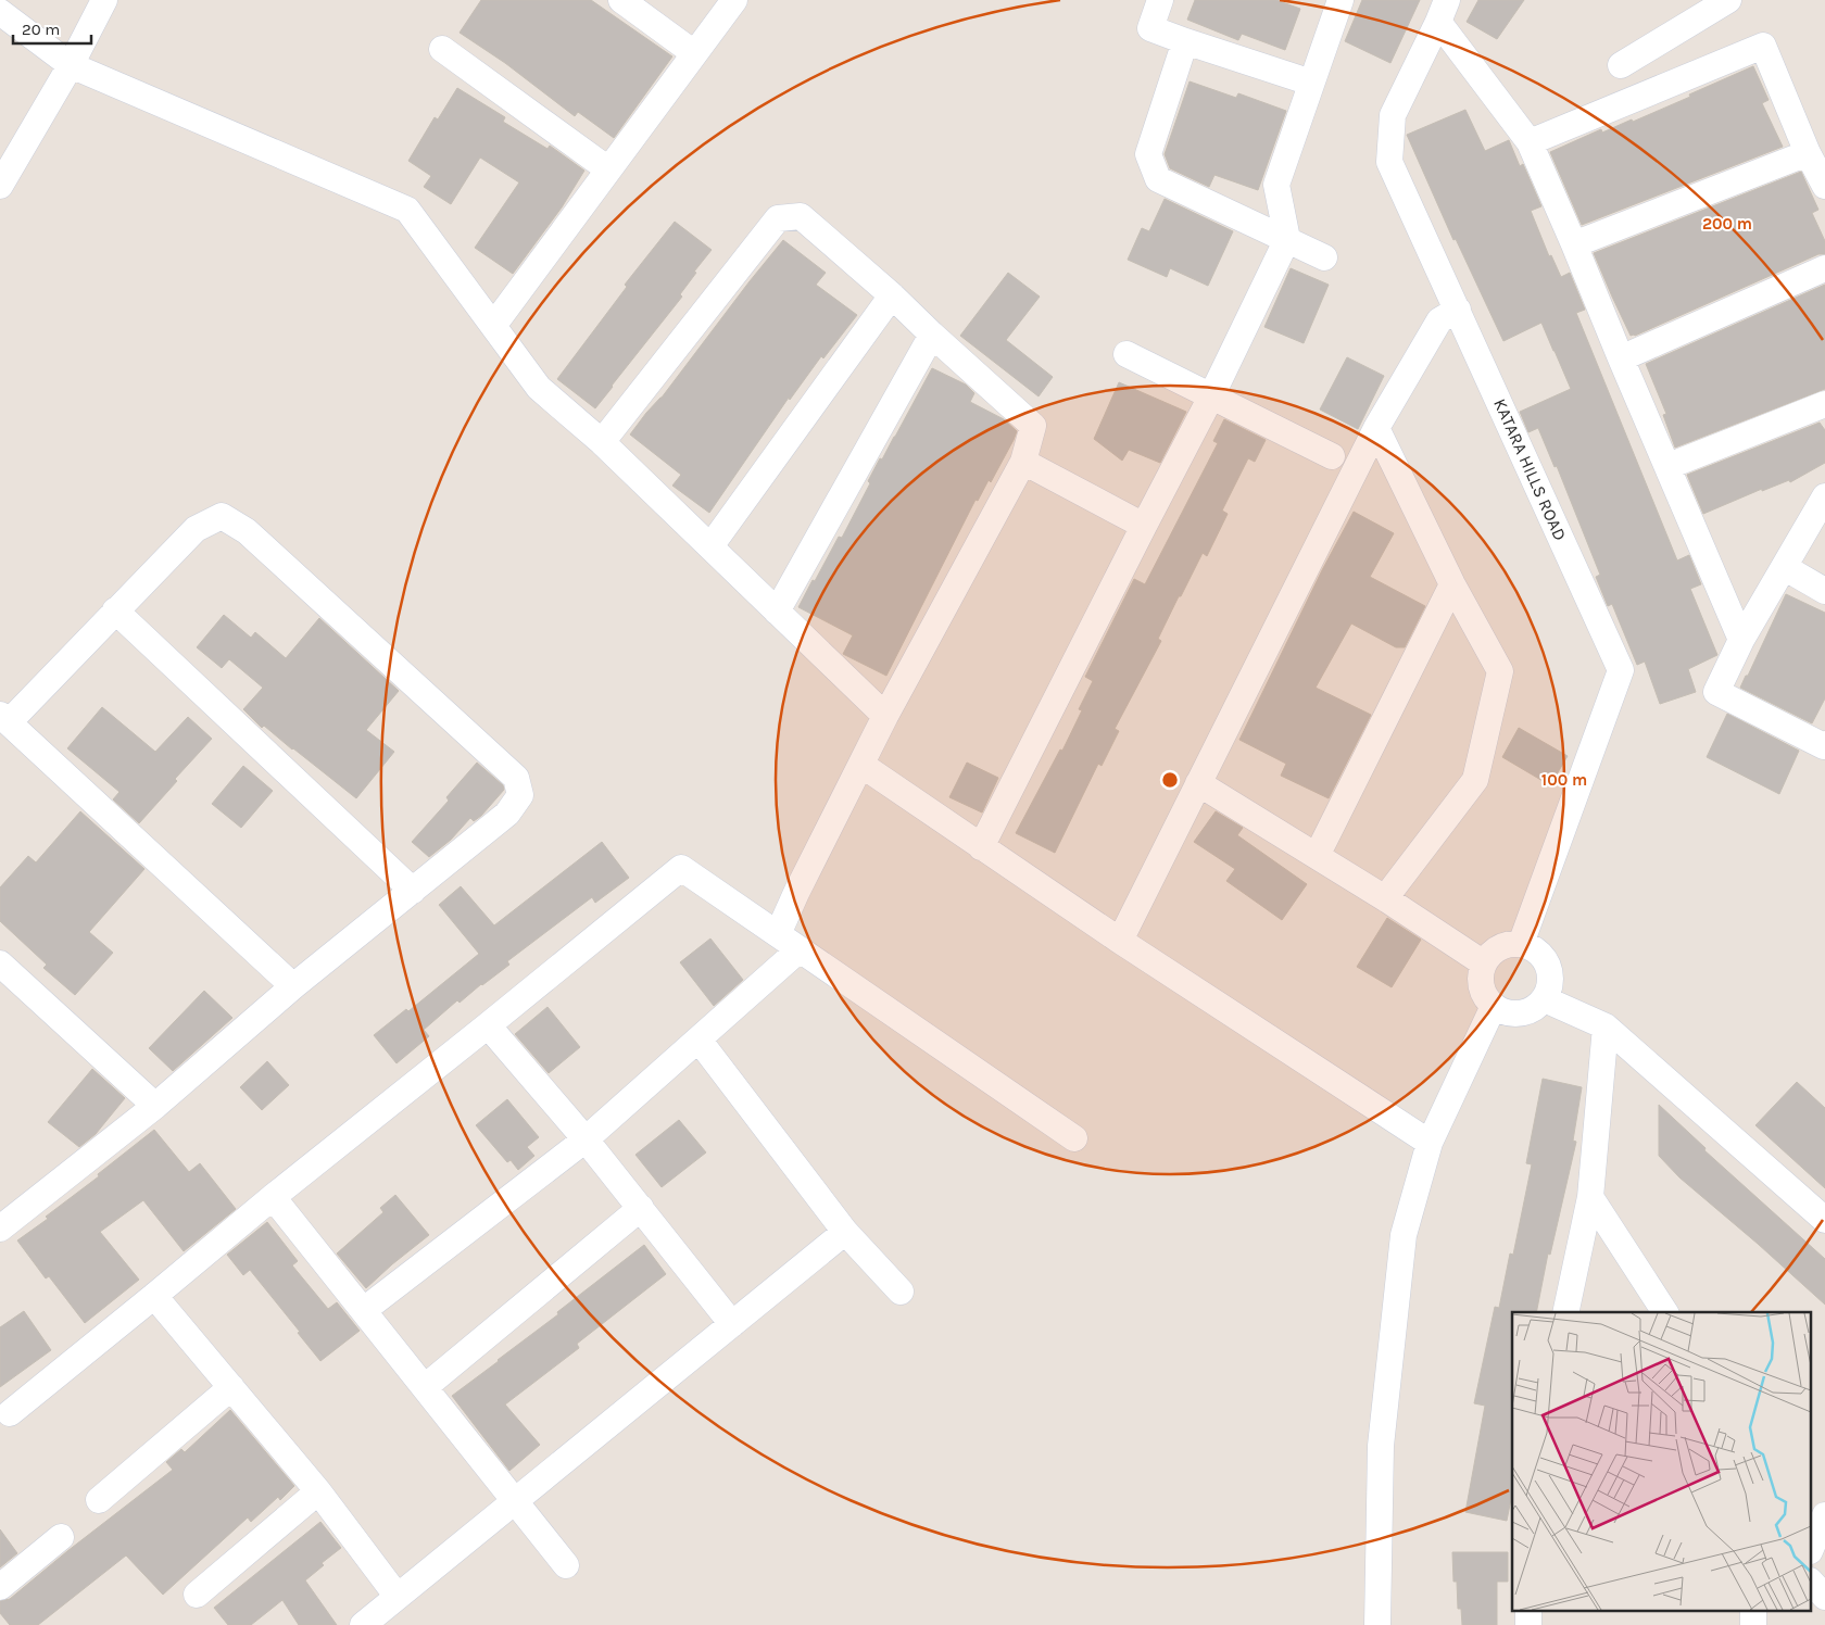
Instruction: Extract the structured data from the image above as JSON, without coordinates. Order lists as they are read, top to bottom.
{
  "streets": {
    "street": ["KATARA HILLS ROAD"]
  },
  "scale_bar": "20 m",
  "rings": ["200 m", "100 m"]
}
